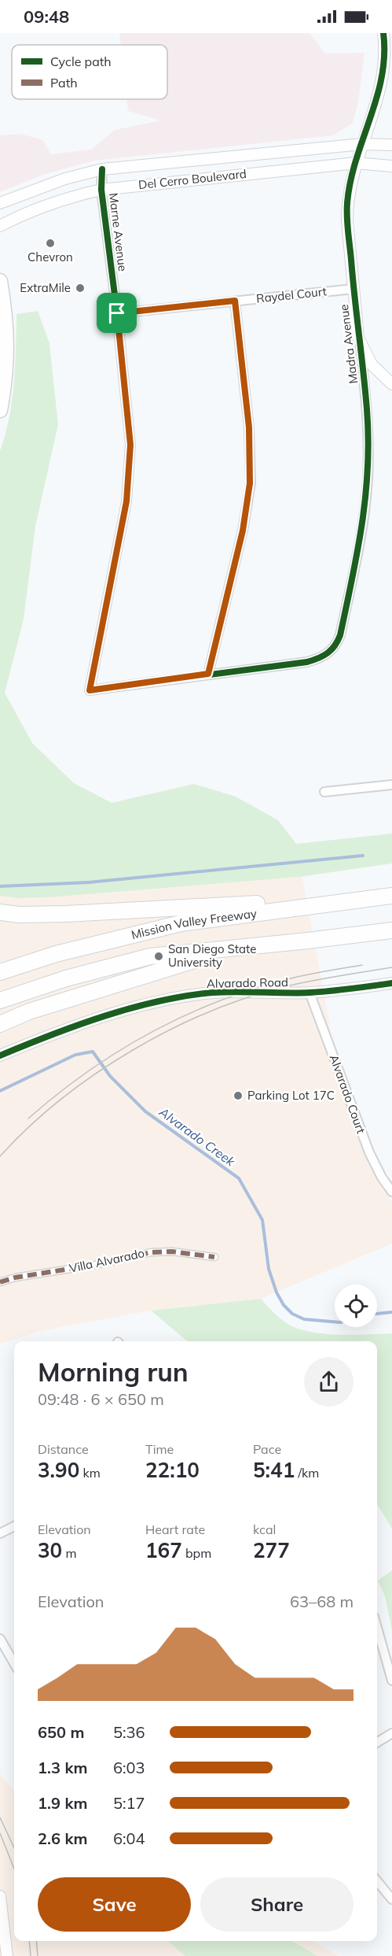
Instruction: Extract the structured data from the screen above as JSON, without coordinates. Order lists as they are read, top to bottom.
{
  "streets": {
    "highway": ["Mission Valley Freeway"],
    "street": [
      "Del Cerro Boulevard",
      "Marne Avenue",
      "Raydel Court",
      "Madra Avenue",
      "Alvarado Road",
      "Alvarado Court",
      "Villa Alvarado"
    ]
  },
  "crossings": [
    ["Del Cerro Boulevard", "Marne Avenue"],
    ["Del Cerro Boulevard", "Madra Avenue"],
    ["Marne Avenue", "Raydel Court"],
    ["Marne Avenue", "Madra Avenue"],
    ["Raydel Court", "Madra Avenue"],
    ["Alvarado Road", "Alvarado Court"]
  ],
  "water": ["Alvarado Creek"],
  "places": [
    "Chevron",
    "ExtraMile",
    "San Diego State University",
    "Parking Lot 17C"
  ],
  "legend": ["Cycle path", "Path"],
  "page": {
    "status": "09:48",
    "heading": ["Morning run", "09:48 · 6 × 650 m"],
    "stats": [
      ["Distance", "3.90 km"],
      ["Time", "22:10"],
      ["Pace", "5:41 /km"],
      ["Elevation", "30 m"],
      ["Heart rate", "167 bpm"],
      ["kcal", "277"]
    ],
    "chart": ["Elevation", "63–68 m"],
    "list": [
      {
        "name": "650 m",
        "note": "5:36"
      },
      {
        "name": "1.3 km",
        "note": "6:03"
      },
      {
        "name": "1.9 km",
        "note": "5:17"
      },
      {
        "name": "2.6 km",
        "note": "6:04"
      }
    ],
    "buttons": ["Save", "Share"]
  }
}
